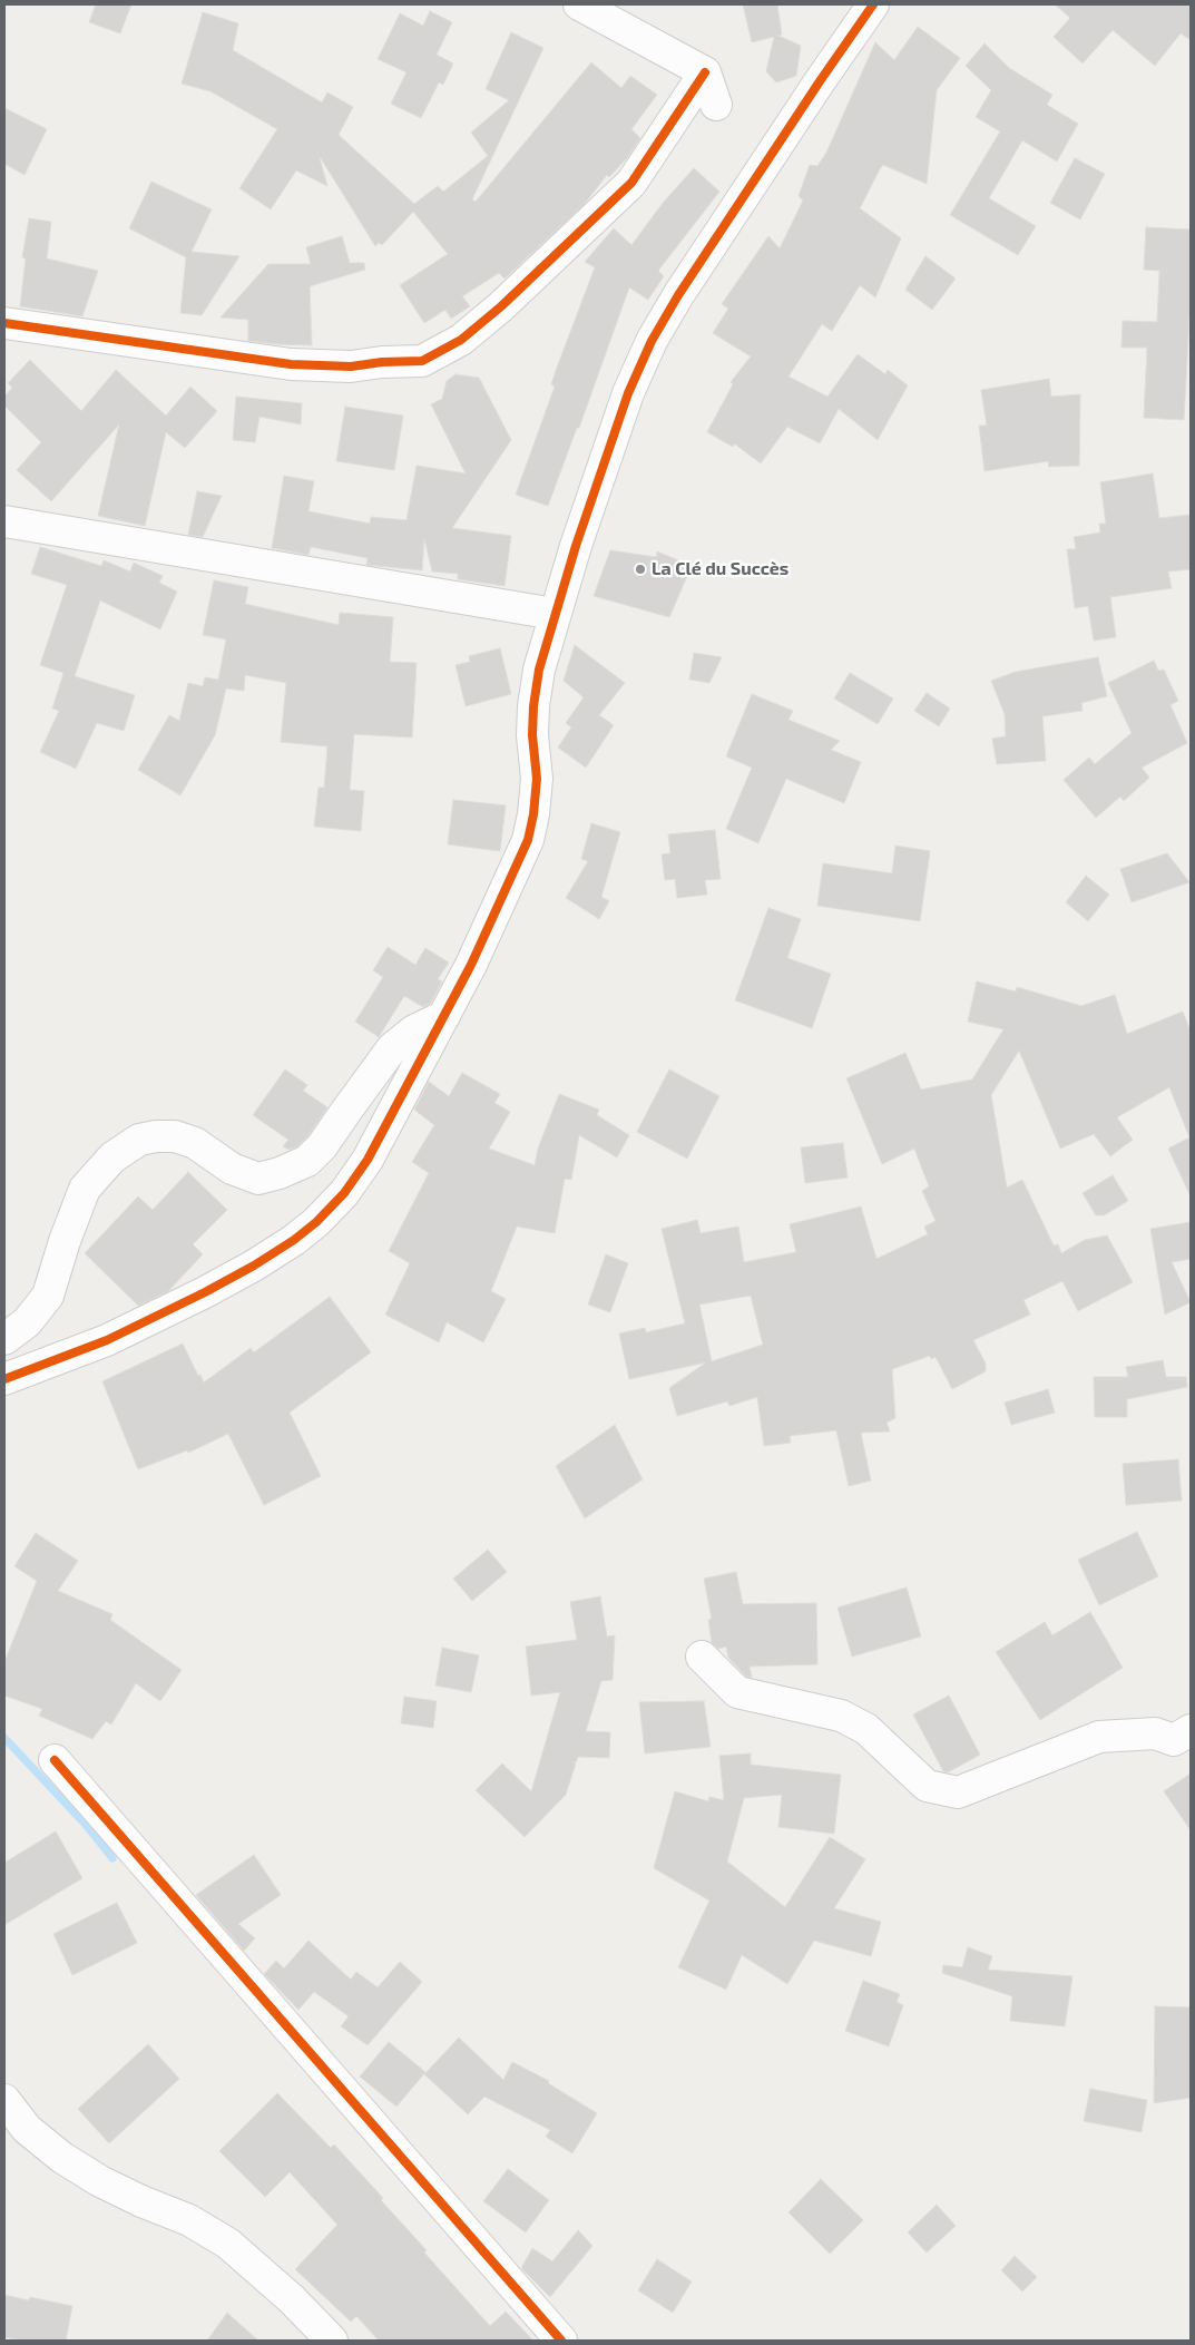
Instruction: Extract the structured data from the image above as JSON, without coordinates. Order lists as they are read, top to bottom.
{
  "places": ["La Clé du Succès"]
}
